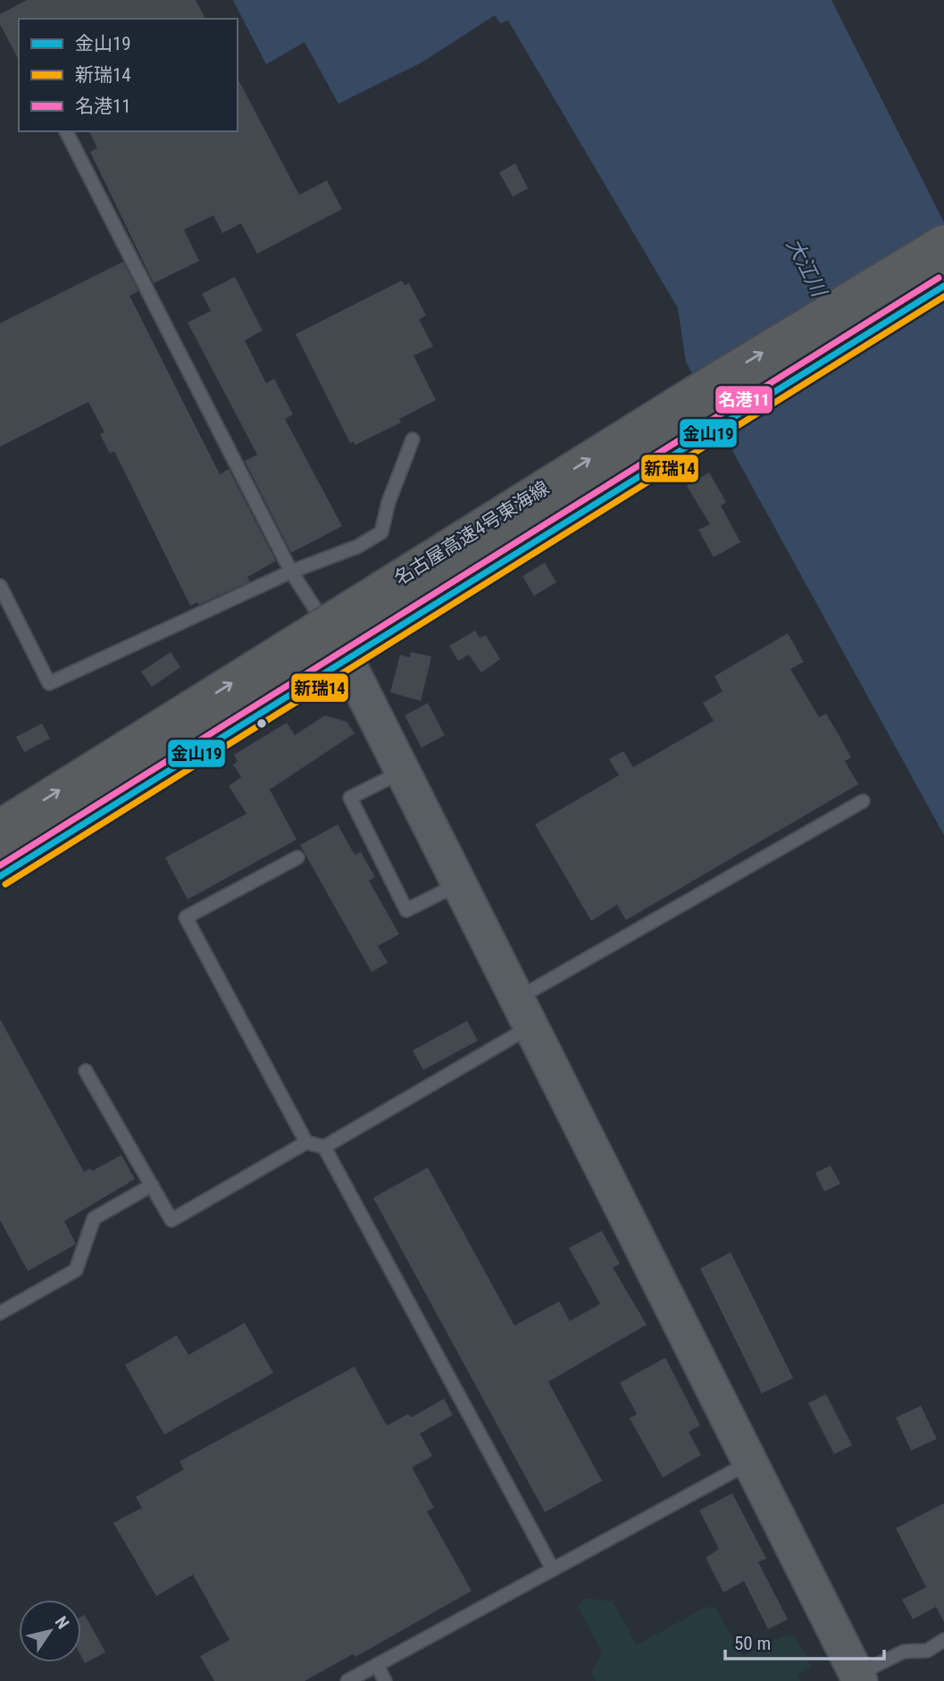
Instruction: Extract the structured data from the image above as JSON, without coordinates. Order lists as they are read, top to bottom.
{
  "streets": {
    "highway": ["名古屋高速4号東海線"]
  },
  "water": ["大江川"],
  "lines": ["transit line 名港11", "transit line 金山19", "transit line 新瑞14"],
  "legend": ["金山19", "新瑞14", "名港11"],
  "scale_bar": "50 m",
  "north": "top right"
}
